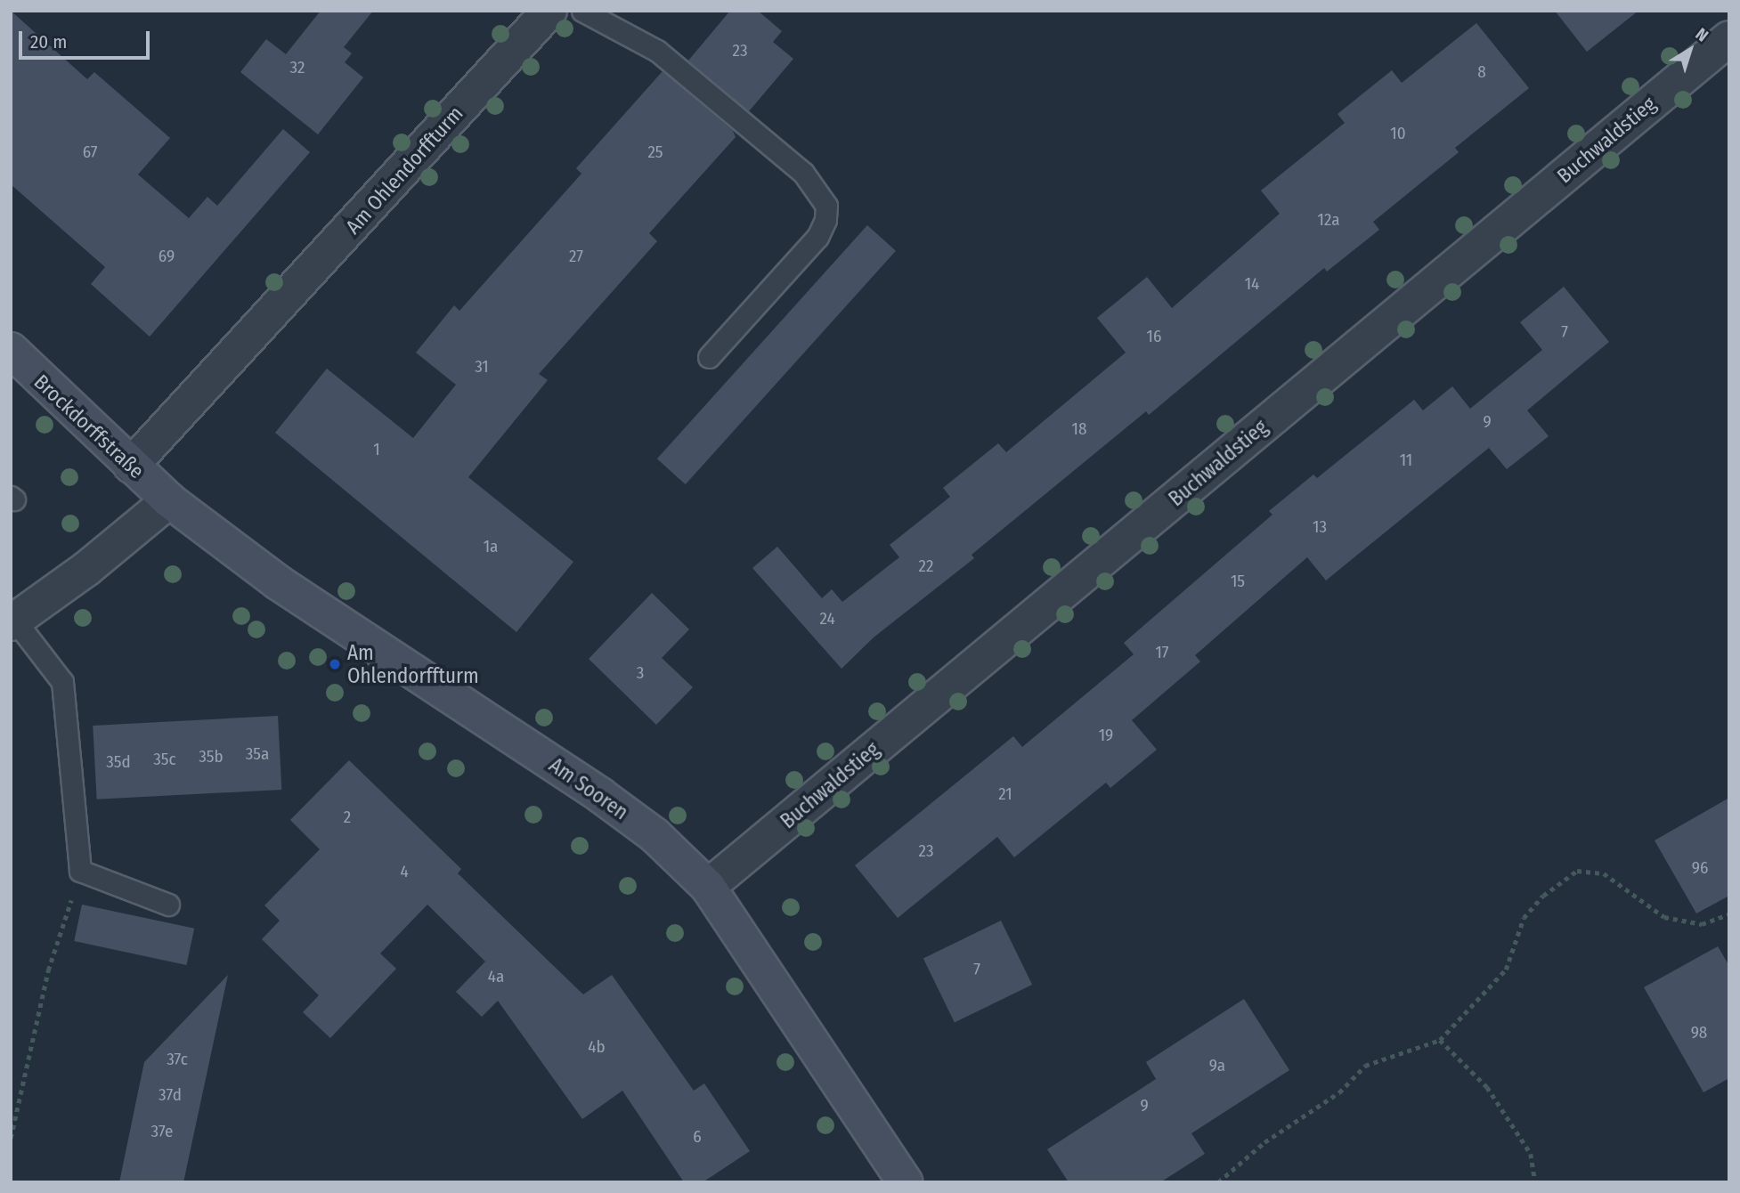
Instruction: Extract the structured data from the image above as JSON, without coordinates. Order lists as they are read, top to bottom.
{
  "streets": {
    "street": [
      "Buchwaldstieg",
      "Am Ohlendorffturm",
      "Brockdorffstraße",
      "Am Sooren"
    ]
  },
  "crossings": [
    ["Buchwaldstieg", "Am Sooren"],
    ["Am Ohlendorffturm", "Brockdorffstraße"],
    ["Brockdorffstraße", "Am Sooren"]
  ],
  "places": ["Am Ohlendorffturm"],
  "house_numbers": [
    "23",
    "32",
    "8",
    "10",
    "67",
    "25",
    "12a",
    "69",
    "27",
    "14",
    "7",
    "16",
    "31",
    "9",
    "18",
    "1",
    "11",
    "13",
    "1a",
    "22",
    "15",
    "24",
    "17",
    "3",
    "19",
    "35a",
    "35b",
    "35c",
    "35d",
    "21",
    "2",
    "23",
    "96",
    "4",
    "7",
    "4a",
    "98",
    "4b",
    "37c",
    "9a",
    "37d",
    "9",
    "37e",
    "6"
  ],
  "scale_bar": "20 m",
  "north": "top right"
}
